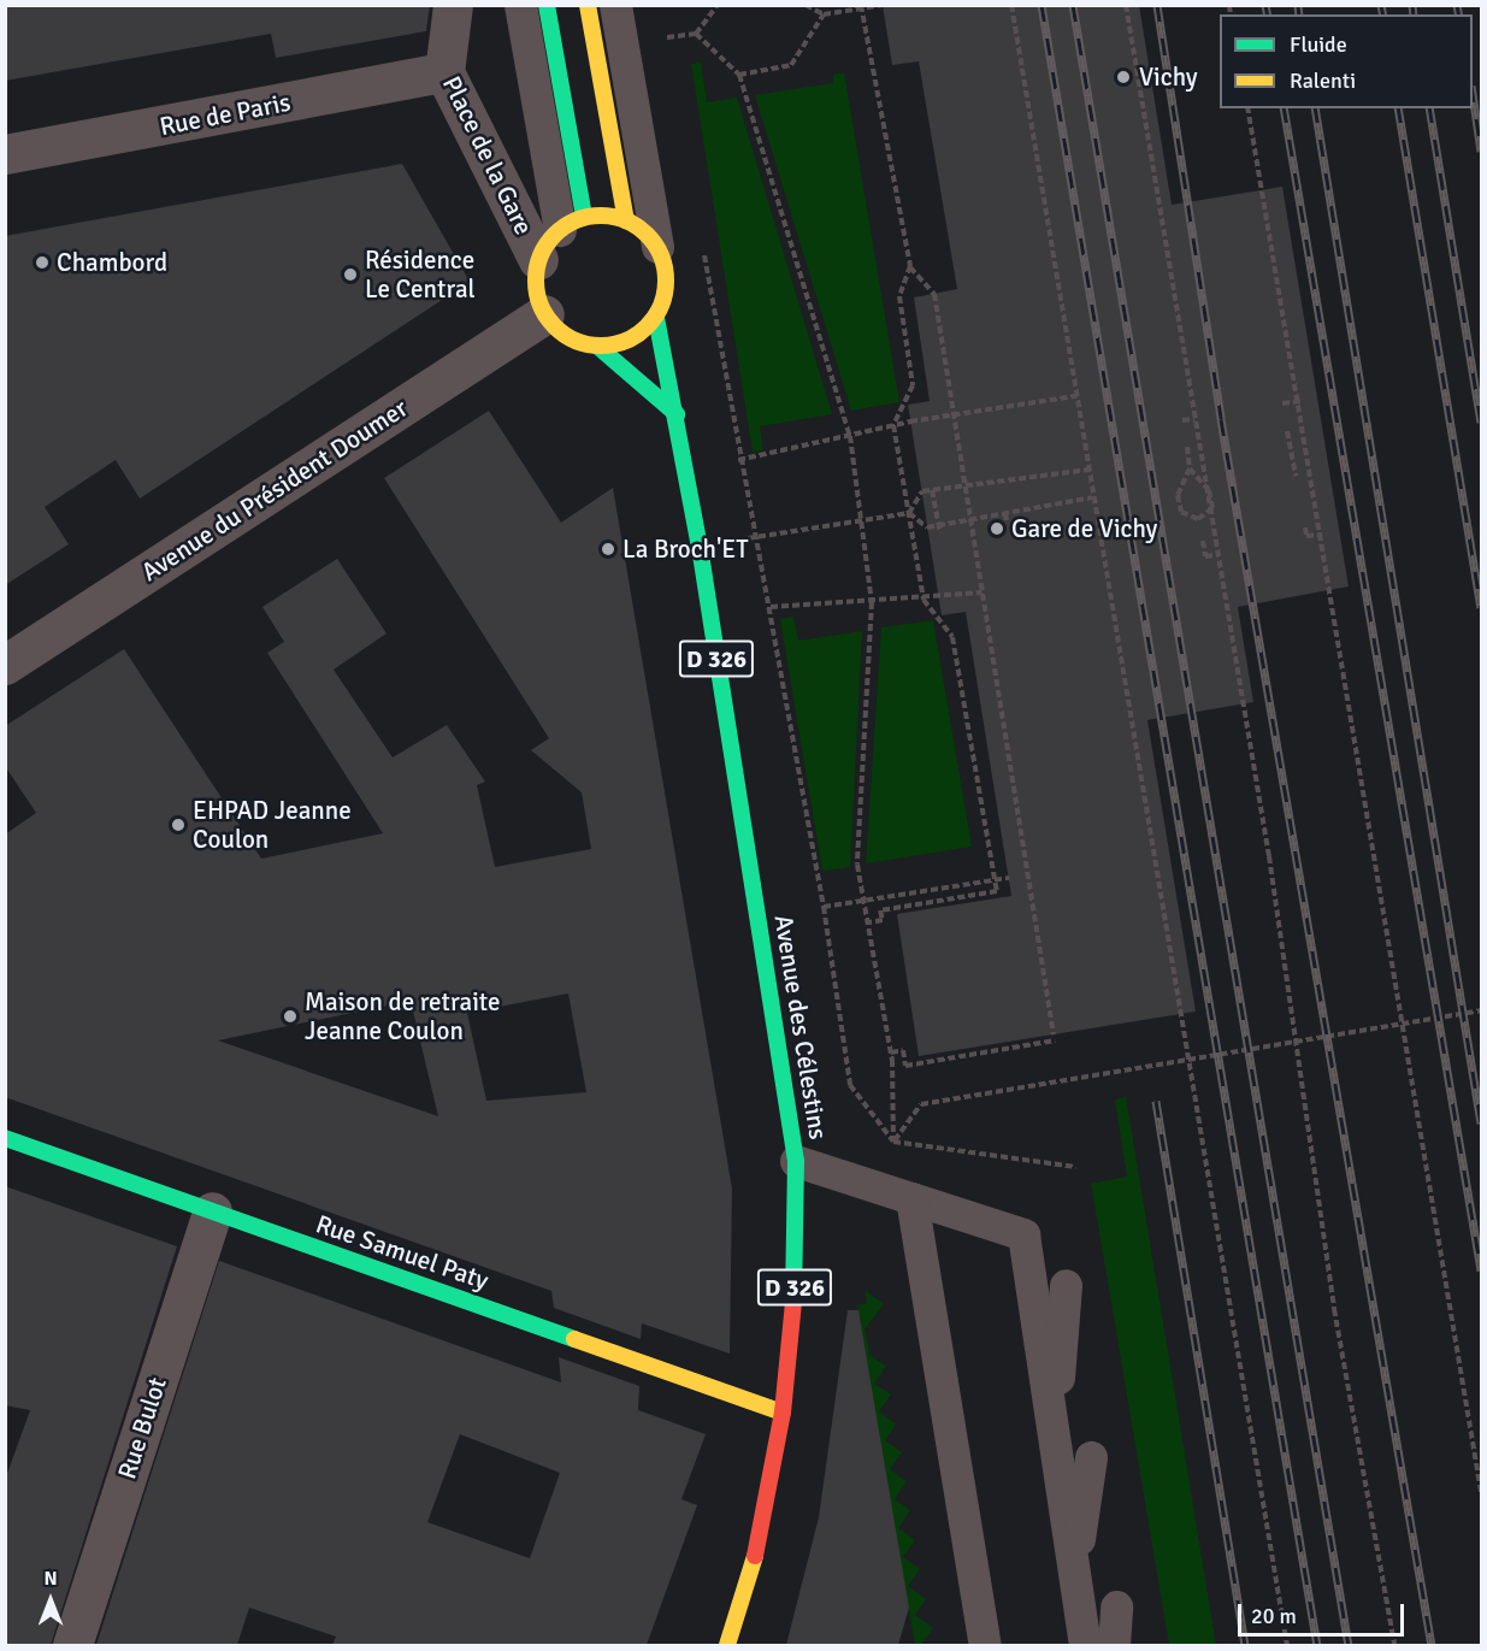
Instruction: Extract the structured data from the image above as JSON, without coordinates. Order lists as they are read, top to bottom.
{
  "streets": {
    "main road": ["D 326", "Avenue des Célestins", "Rue Samuel Paty"],
    "street": [
      "Rue de Paris",
      "Place de la Gare",
      "Avenue du Président Doumer",
      "Rue Bulot"
    ]
  },
  "crossings": [
    ["Rue de Paris", "Place de la Gare"],
    ["Place de la Gare", "Avenue du Président Doumer"],
    ["Place de la Gare", "Avenue des Célestins"],
    ["Avenue du Président Doumer", "Avenue des Célestins"],
    ["Avenue des Célestins", "Rue Samuel Paty"],
    ["Rue Samuel Paty", "Rue Bulot"]
  ],
  "places": [
    "Vichy",
    "Chambord",
    "Résidence Le Central",
    "Gare de Vichy",
    "La Broch'ET",
    "EHPAD Jeanne Coulon",
    "Maison de retraite Jeanne Coulon"
  ],
  "legend": ["Fluide", "Ralenti"],
  "scale_bar": "20 m",
  "north": "top"
}
